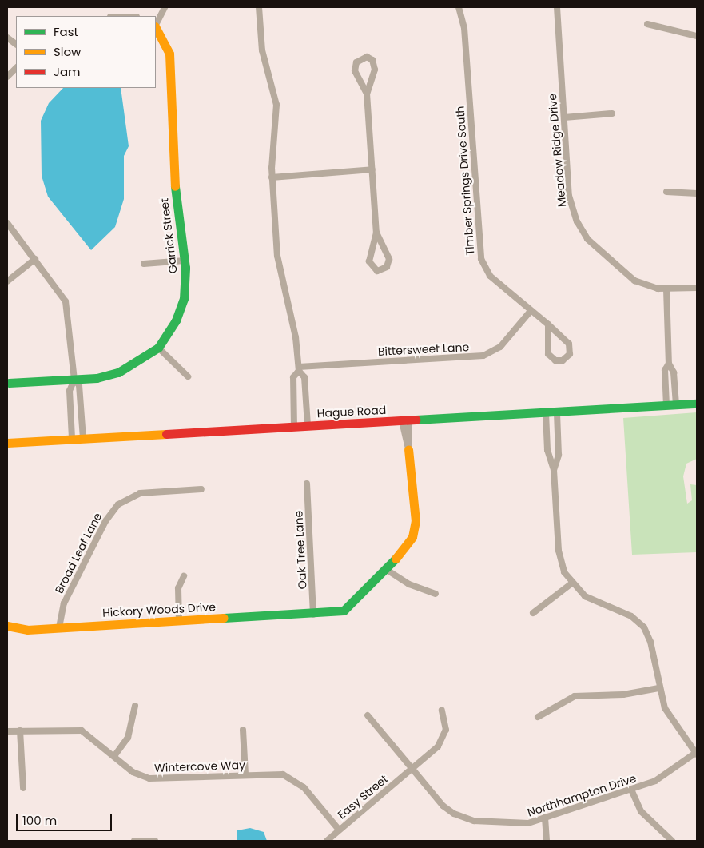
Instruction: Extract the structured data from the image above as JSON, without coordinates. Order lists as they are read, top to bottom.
{
  "streets": {
    "street": [
      "Meadow Ridge Drive",
      "Timber Springs Drive South",
      "Garrick Street",
      "Bittersweet Lane",
      "Hague Road",
      "Oak Tree Lane",
      "Broad Leaf Lane",
      "Hickory Woods Drive",
      "Wintercove Way",
      "Northhampton Drive",
      "Easy Street"
    ]
  },
  "crossings": [
    ["Timber Springs Drive South", "Bittersweet Lane"],
    ["Oak Tree Lane", "Hickory Woods Drive"],
    ["Broad Leaf Lane", "Hickory Woods Drive"],
    ["Wintercove Way", "Easy Street"],
    ["Northhampton Drive", "Easy Street"]
  ],
  "legend": ["Fast", "Slow", "Jam"],
  "scale_bar": "100 m"
}
